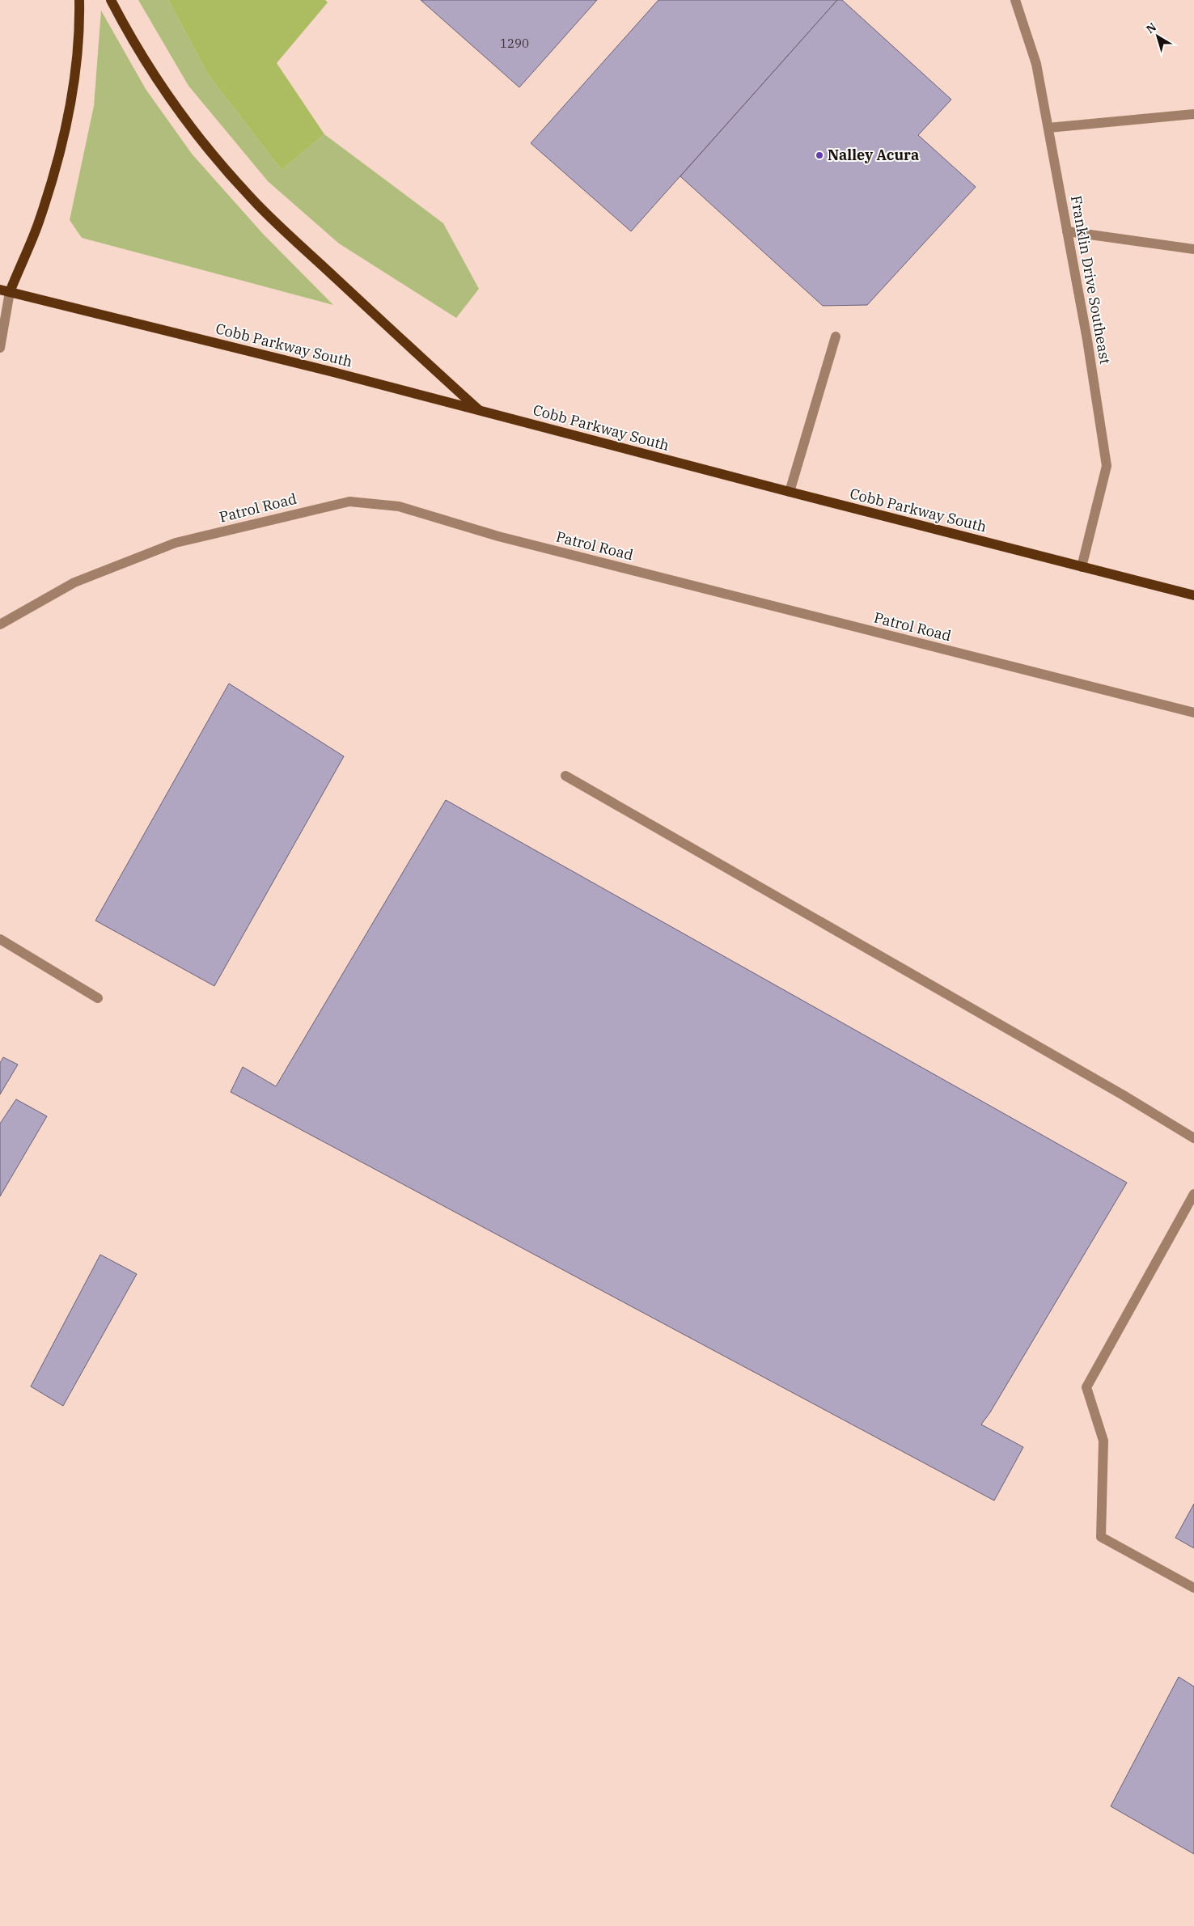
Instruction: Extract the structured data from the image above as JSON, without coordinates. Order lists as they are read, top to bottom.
{
  "streets": {
    "main road": ["Cobb Parkway South"],
    "street": ["Franklin Drive Southeast", "Patrol Road"]
  },
  "crossings": [
    ["Franklin Drive Southeast", "Cobb Parkway South"]
  ],
  "places": ["Nalley Acura"],
  "house_numbers": ["1290"],
  "north": "top left"
}
